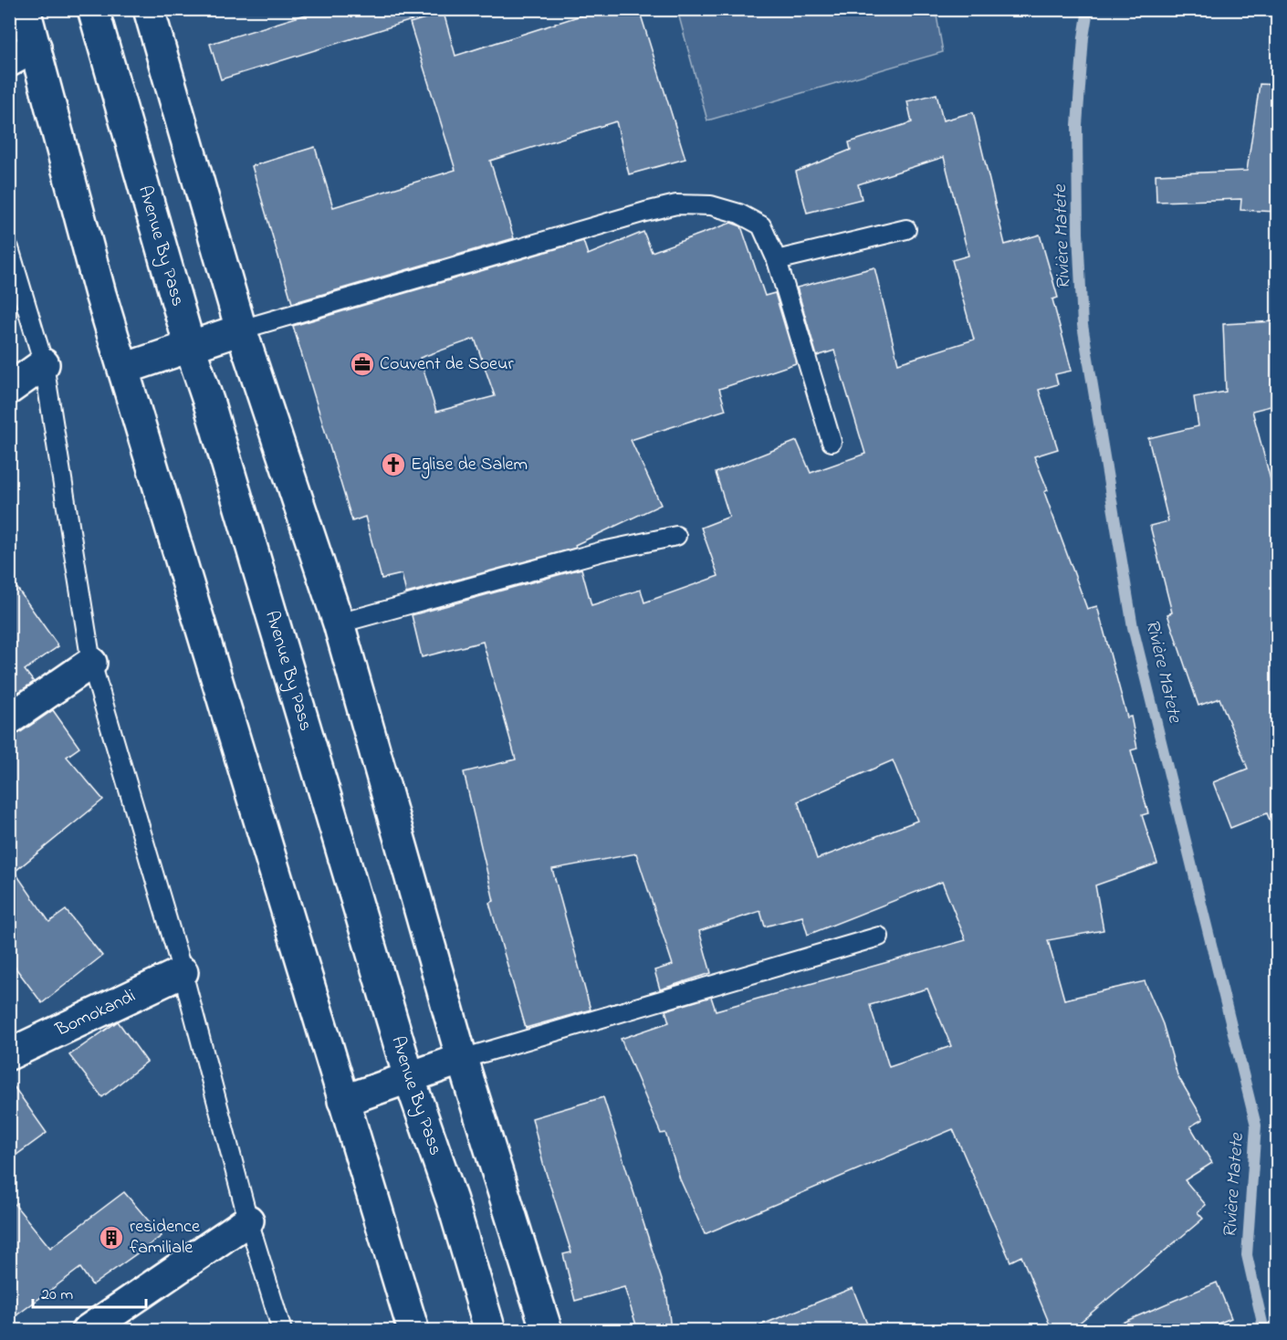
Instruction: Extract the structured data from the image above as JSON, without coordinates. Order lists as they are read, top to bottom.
{
  "streets": {
    "main road": ["Avenue By Pass", "Bomokandi"]
  },
  "water": ["Rivière Matete"],
  "places": {
    "office": ["Couvent de Soeur"],
    "church": ["Eglise de Salem"],
    "building": ["residence familiale"]
  },
  "scale_bar": "20 m"
}
